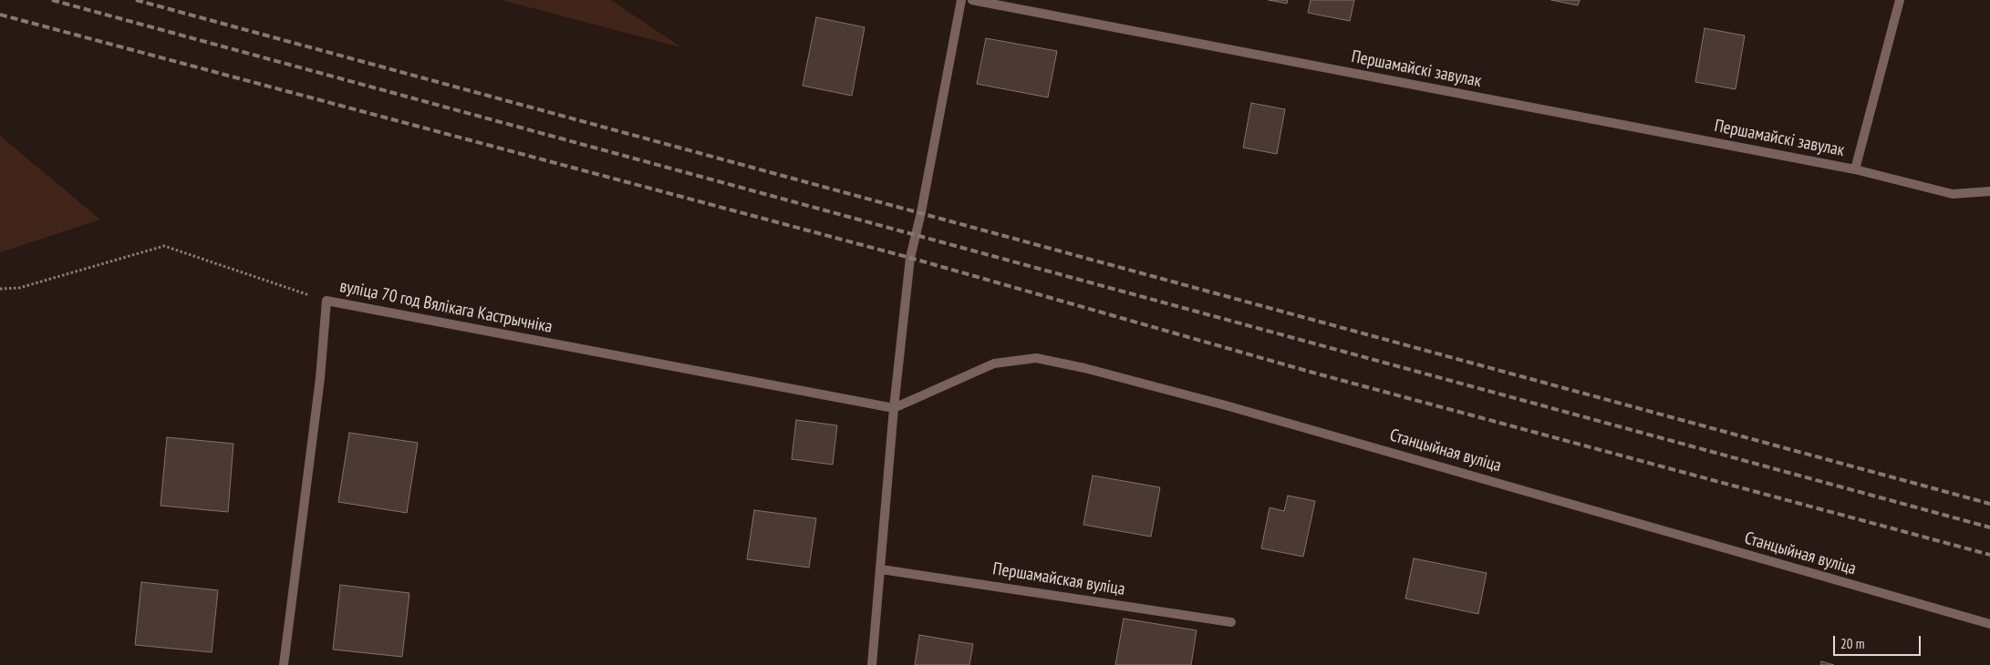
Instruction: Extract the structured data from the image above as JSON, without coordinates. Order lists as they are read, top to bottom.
{
  "streets": {
    "street": [
      "Першамайскі завулак",
      "вуліца 70 год Вялікага Кастрычніка",
      "Станцыйная вуліца",
      "Першамайская вуліца"
    ]
  },
  "crossings": [
    ["вуліца 70 год Вялікага Кастрычніка", "Станцыйная вуліца"]
  ],
  "scale_bar": "20 m"
}
